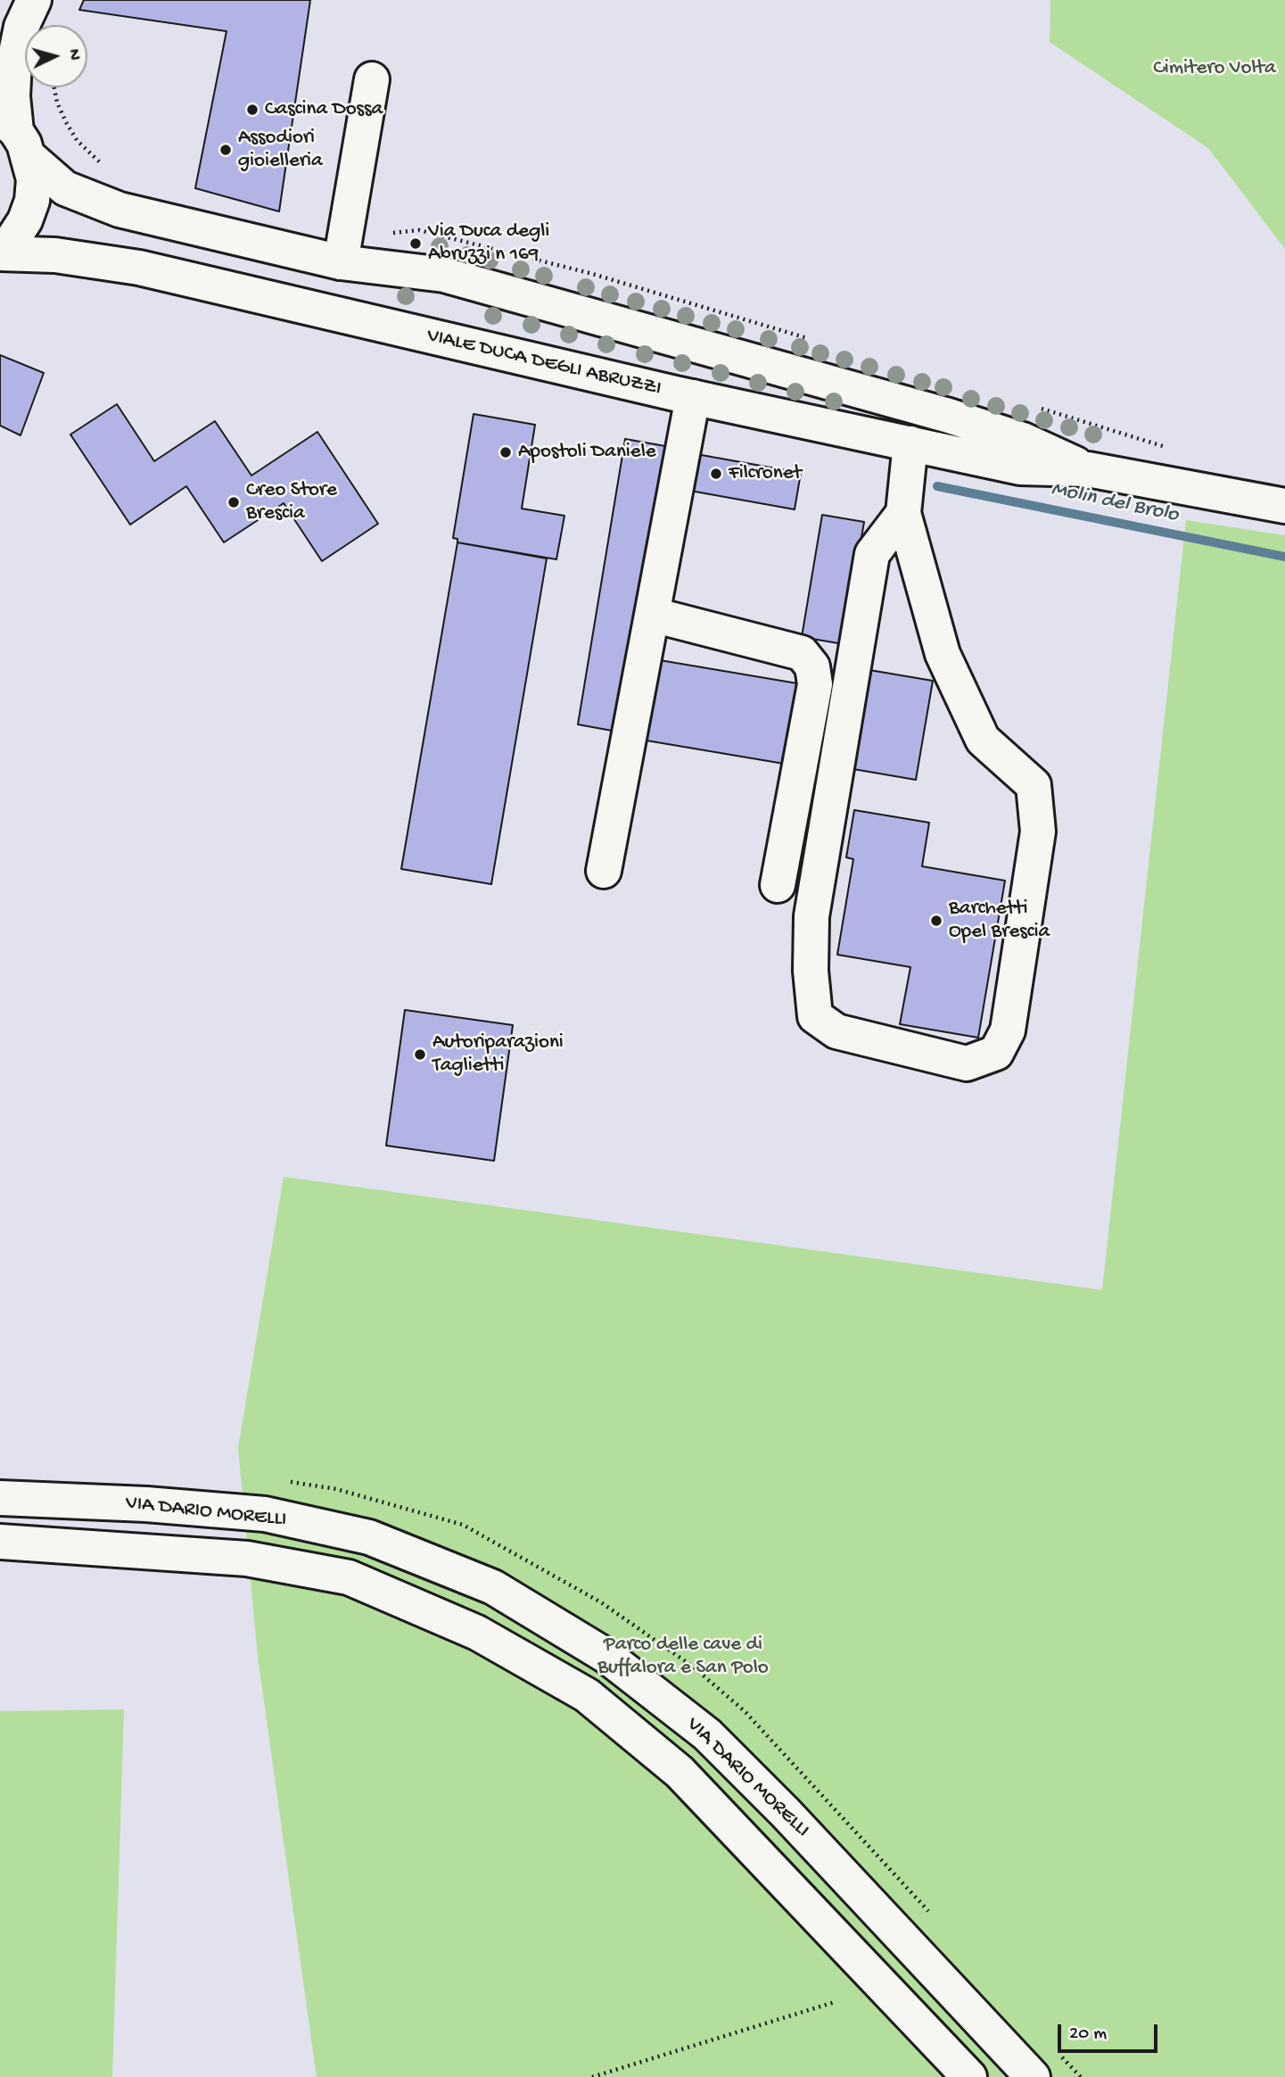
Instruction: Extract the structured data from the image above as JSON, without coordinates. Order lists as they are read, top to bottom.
{
  "streets": {
    "main road": ["VIALE DUCA DEGLI ABRUZZI", "VIA DARIO MORELLI"]
  },
  "water": ["Molin del Brolo"],
  "parks": ["Cimitero Volta", "Parco delle cave di Buffalora e San Polo"],
  "places": [
    "Cascina Dossa",
    "Assodiori gioielleria",
    "Via Duca degli Abruzzi n 169",
    "Apostoli Daniele",
    "Filcronet",
    "Creo Store Brescia",
    "Barchetti Opel Brescia",
    "Autoriparazioni Taglietti"
  ],
  "scale_bar": "20 m",
  "north": "right"
}
